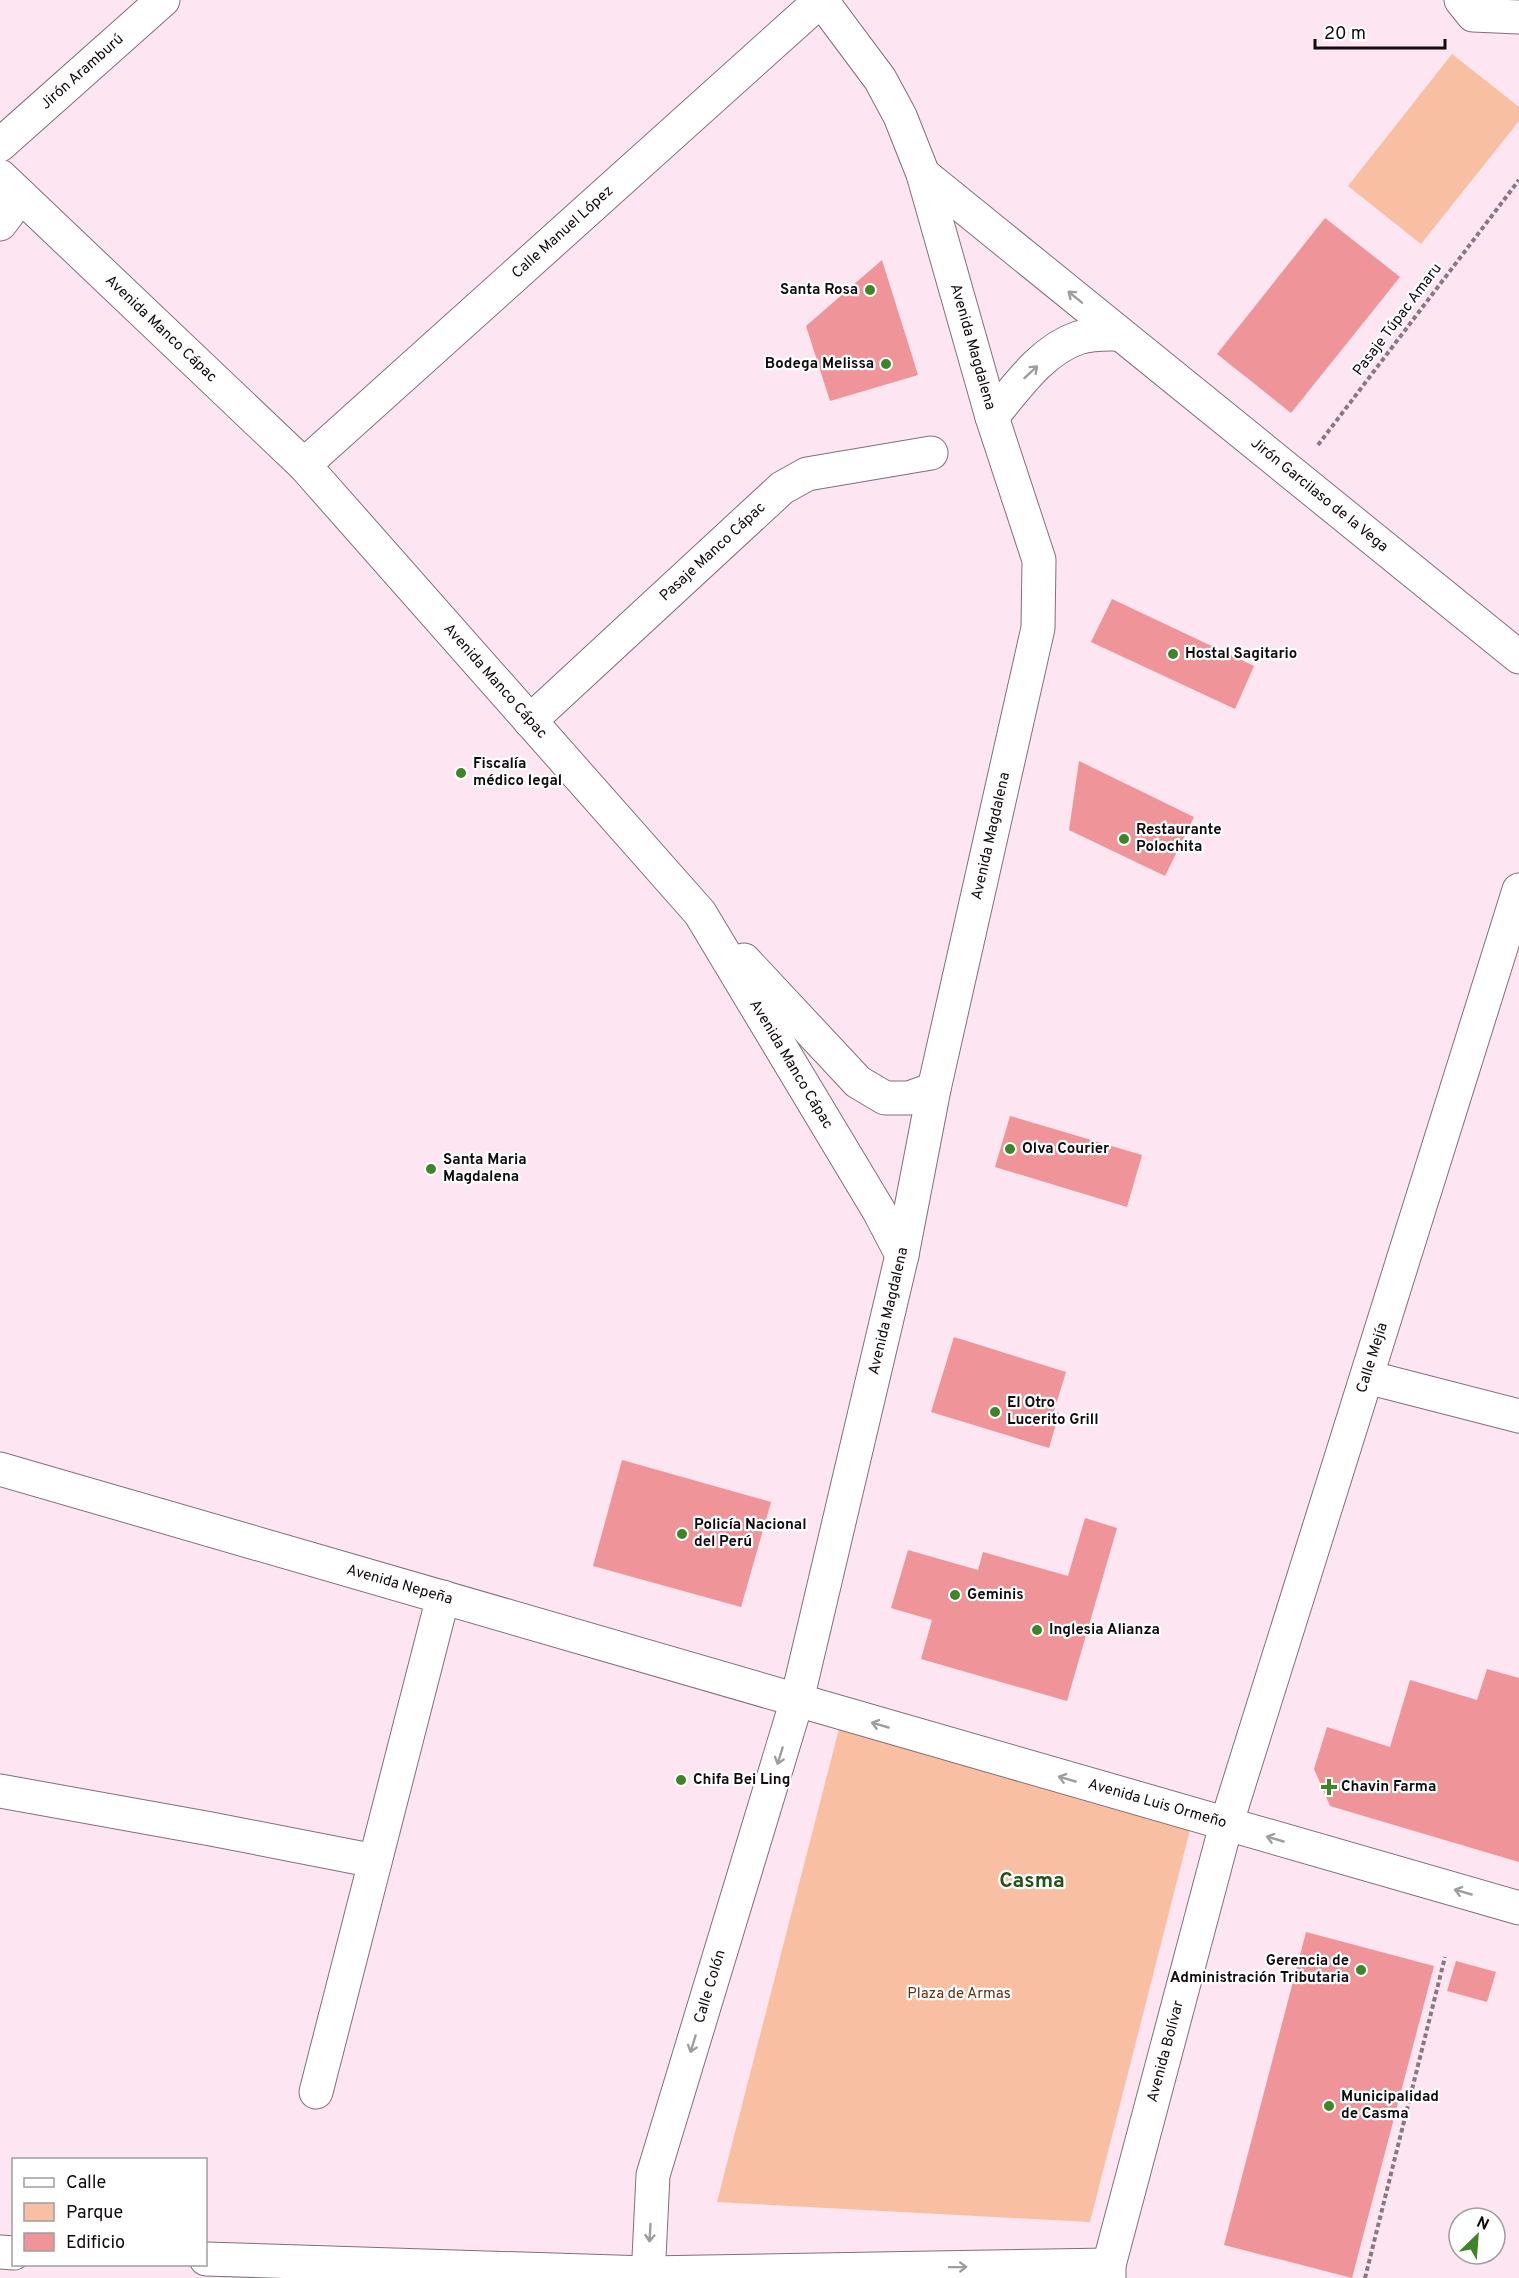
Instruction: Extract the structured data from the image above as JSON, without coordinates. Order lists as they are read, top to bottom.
{
  "streets": {
    "main road": [
      "Jirón Aramburú",
      "Calle Manuel López",
      "Avenida Manco Cápac",
      "Avenida Magdalena",
      "Jirón Garcilaso de la Vega",
      "Pasaje Manco Cápac",
      "Calle Mejía",
      "Avenida Nepeña",
      "Avenida Luis Ormeño",
      "Calle Colón",
      "Avenida Bolívar"
    ],
    "path": ["Pasaje Túpac Amaru"]
  },
  "crossings": [
    ["Calle Manuel López", "Avenida Manco Cápac"],
    ["Calle Manuel López", "Avenida Magdalena"],
    ["Pasaje Túpac Amaru", "Jirón Garcilaso de la Vega"],
    ["Avenida Manco Cápac", "Avenida Magdalena"],
    ["Avenida Manco Cápac", "Pasaje Manco Cápac"],
    ["Avenida Magdalena", "Jirón Garcilaso de la Vega"],
    ["Avenida Magdalena", "Avenida Nepeña"],
    ["Avenida Magdalena", "Avenida Luis Ormeño"],
    ["Avenida Magdalena", "Calle Colón"],
    ["Calle Mejía", "Avenida Luis Ormeño"],
    ["Calle Mejía", "Avenida Bolívar"],
    ["Avenida Nepeña", "Avenida Luis Ormeño"],
    ["Avenida Nepeña", "Calle Colón"],
    ["Avenida Luis Ormeño", "Calle Colón"],
    ["Avenida Luis Ormeño", "Avenida Bolívar"]
  ],
  "one_way": ["Avenida Luis Ormeño", "Calle Colón"],
  "districts": ["Casma"],
  "parks": ["Plaza de Armas"],
  "places": {
    "other": [
      "Santa Rosa",
      "Bodega Melissa",
      "Hostal Sagitario",
      "Fiscalía médico legal",
      "Restaurante Polochita",
      "Olva Courier",
      "Santa Maria Magdalena",
      "El Otro Lucerito Grill",
      "Policía Nacional del Perú",
      "Geminis",
      "Inglesia Alianza",
      "Chifa Bei Ling",
      "Gerencia de Administración Tributaria",
      "Municipalidad de Casma"
    ],
    "health": ["Chavin Farma"]
  },
  "legend": ["Calle", "Parque", "Edificio"],
  "scale_bar": "20 m",
  "north": "top right"
}
